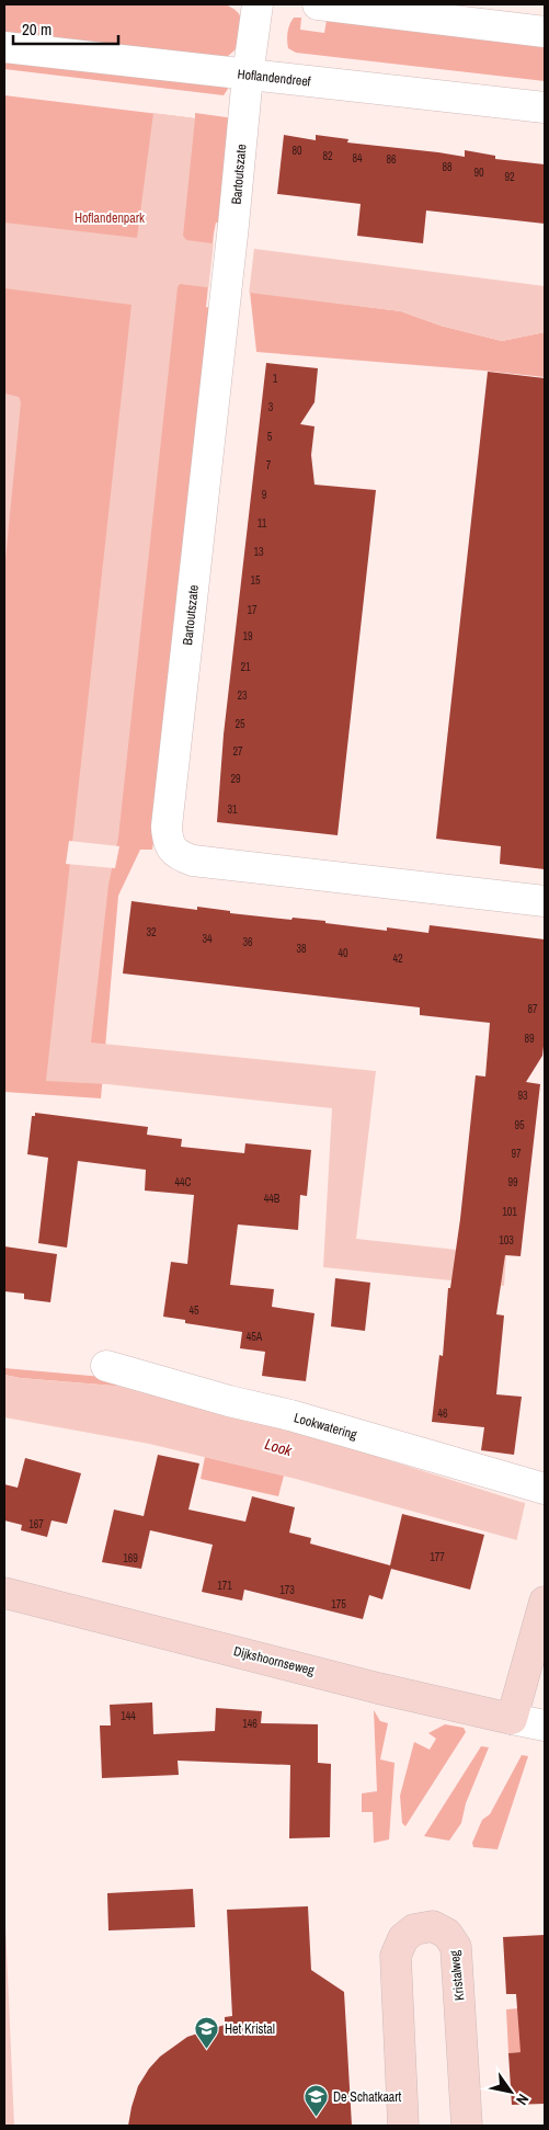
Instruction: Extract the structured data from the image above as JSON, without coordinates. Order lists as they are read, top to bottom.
{
  "streets": {
    "street": [
      "Hoflandendreef",
      "Bartoutszate",
      "Lookwatering",
      "Dijkshoornseweg",
      "Kristalweg"
    ]
  },
  "crossings": [
    ["Hoflandendreef", "Bartoutszate"]
  ],
  "water": ["Look"],
  "parks": ["Hoflandenpark"],
  "places": {
    "school or university": ["Het Kristal", "De Schatkaart"]
  },
  "house_numbers": [
    "80",
    "82",
    "84",
    "86",
    "88",
    "90",
    "92",
    "1",
    "3",
    "5",
    "7",
    "9",
    "11",
    "13",
    "15",
    "17",
    "19",
    "21",
    "23",
    "25",
    "27",
    "29",
    "31",
    "32",
    "34",
    "36",
    "38",
    "40",
    "42",
    "87",
    "89",
    "93",
    "95",
    "97",
    "44C",
    "99",
    "44B",
    "101",
    "103",
    "45",
    "45A",
    "46",
    "167",
    "177",
    "169",
    "171",
    "173",
    "175",
    "144",
    "146"
  ],
  "scale_bar": "20 m",
  "north": "bottom right"
}
